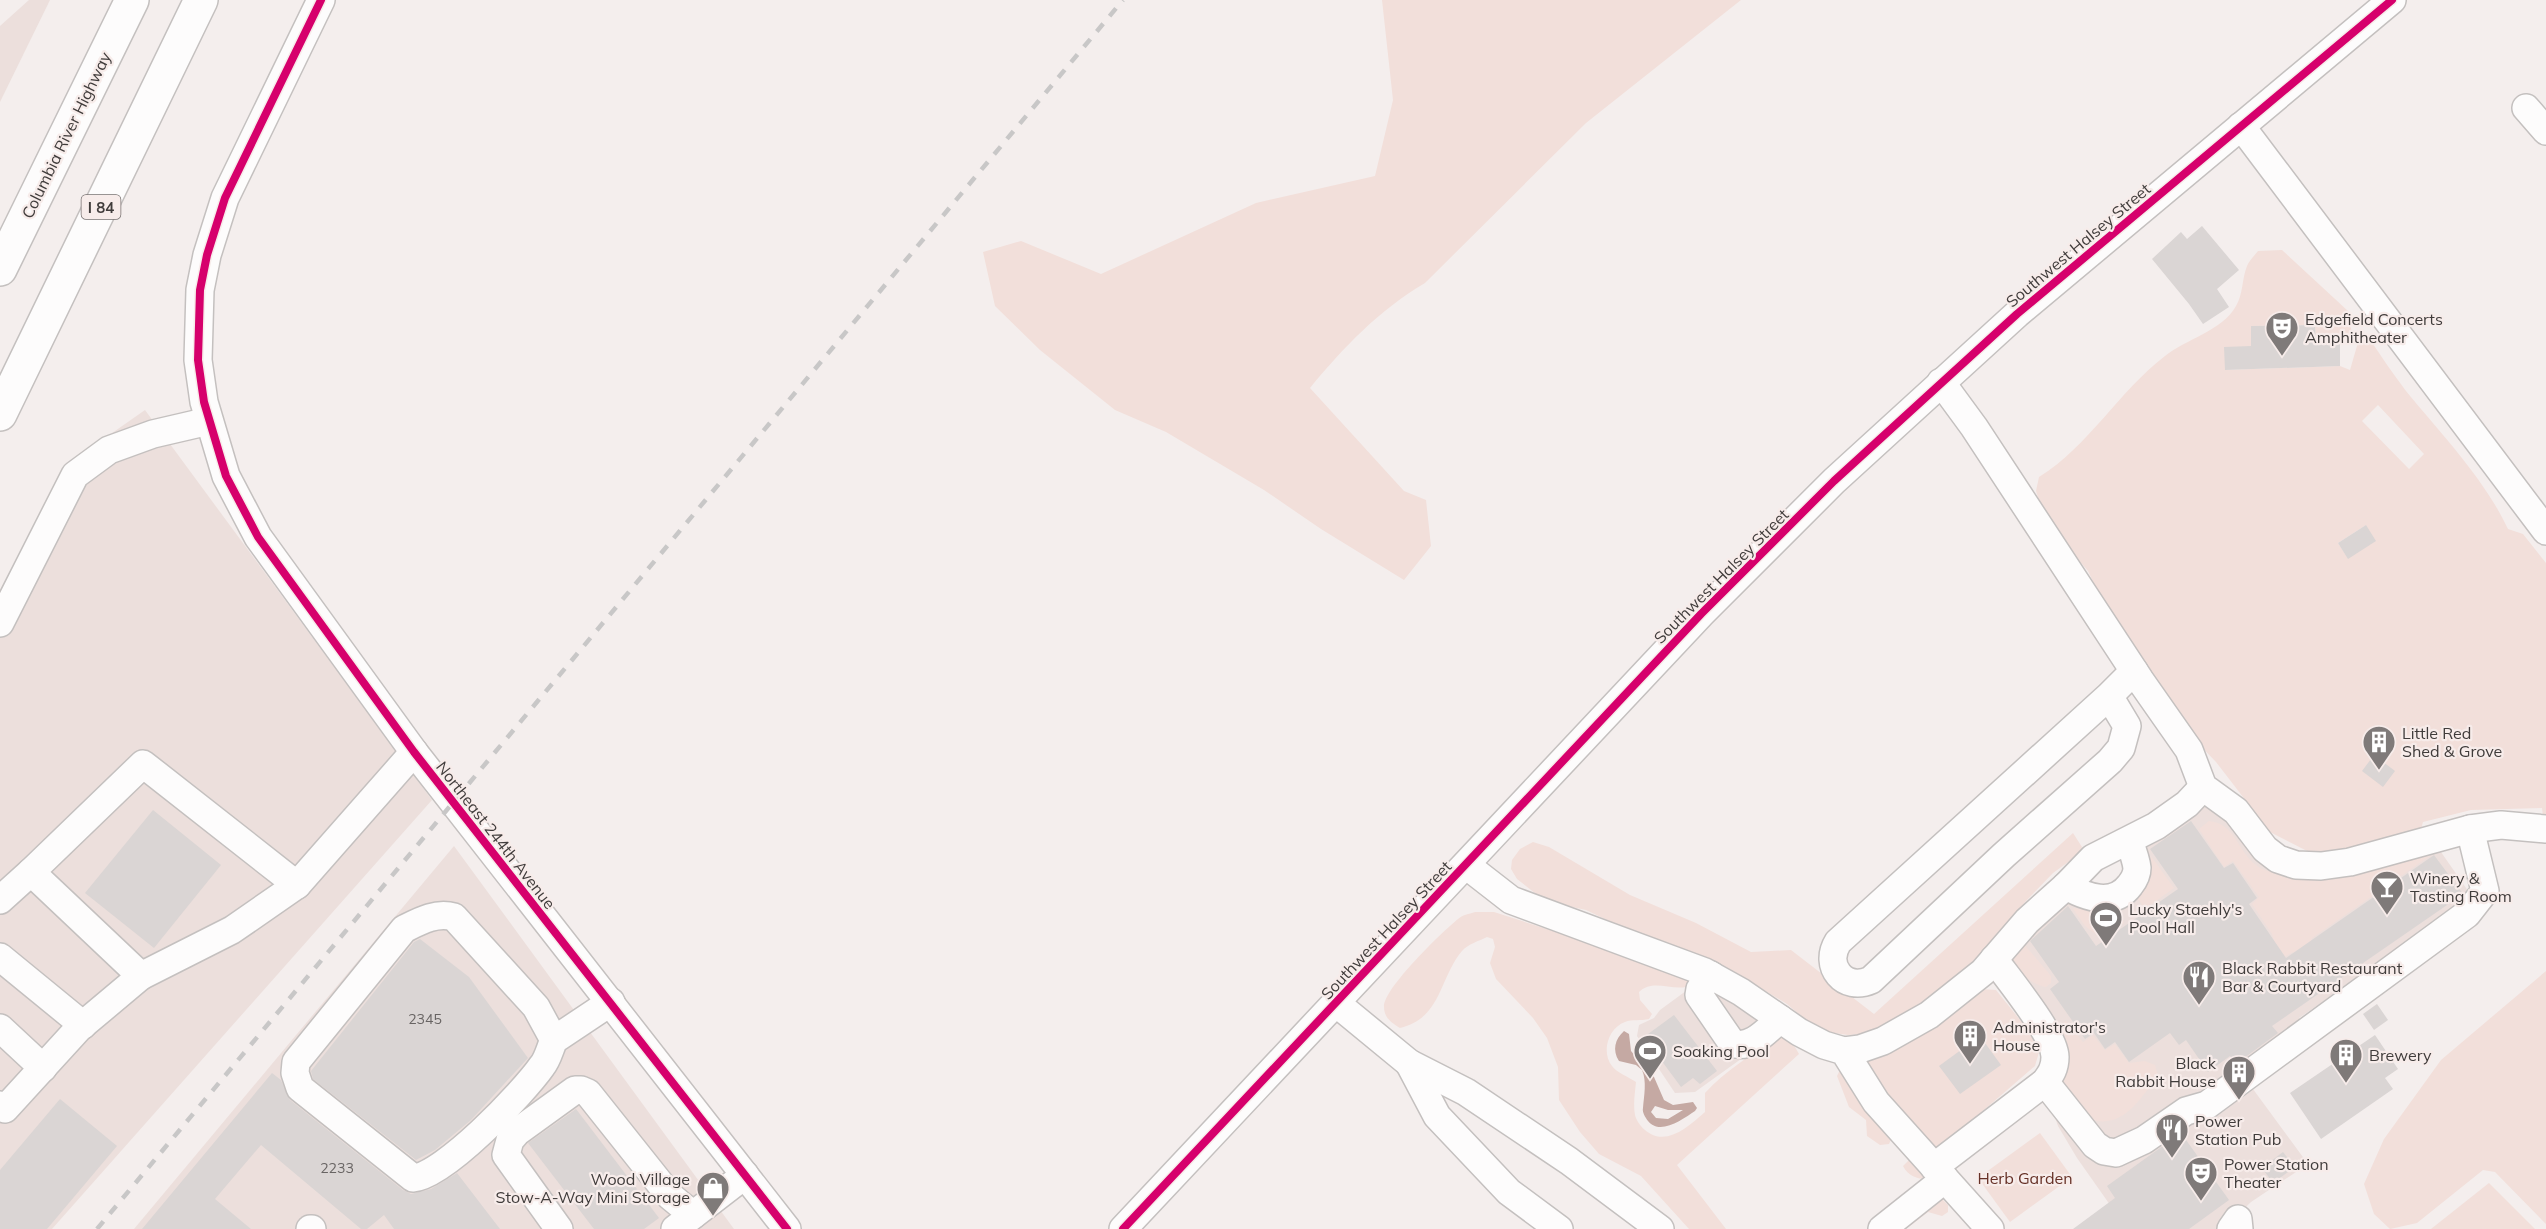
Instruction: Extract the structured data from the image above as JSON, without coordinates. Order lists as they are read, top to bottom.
{
  "streets": {
    "highway": ["Columbia River Highway", "I 84"],
    "street": ["Southwest Halsey Street", "Northeast 244th Avenue"]
  },
  "parks": ["Herb Garden"],
  "places": {
    "theatre": ["Edgefield Concerts Amphitheater", "Power Station Theater"],
    "building": [
      "Little Red Shed & Grove",
      "Administrator's House",
      "Brewery",
      "Black Rabbit House"
    ],
    "bar": ["Winery & Tasting Room"],
    "sports": ["Lucky Staehly's Pool Hall", "Soaking Pool"],
    "restaurant": ["Black Rabbit Restaurant Bar & Courtyard", "Power Station Pub"],
    "shop": ["Wood Village Stow-A-Way Mini Storage"]
  },
  "house_numbers": ["2345", "2233"]
}
